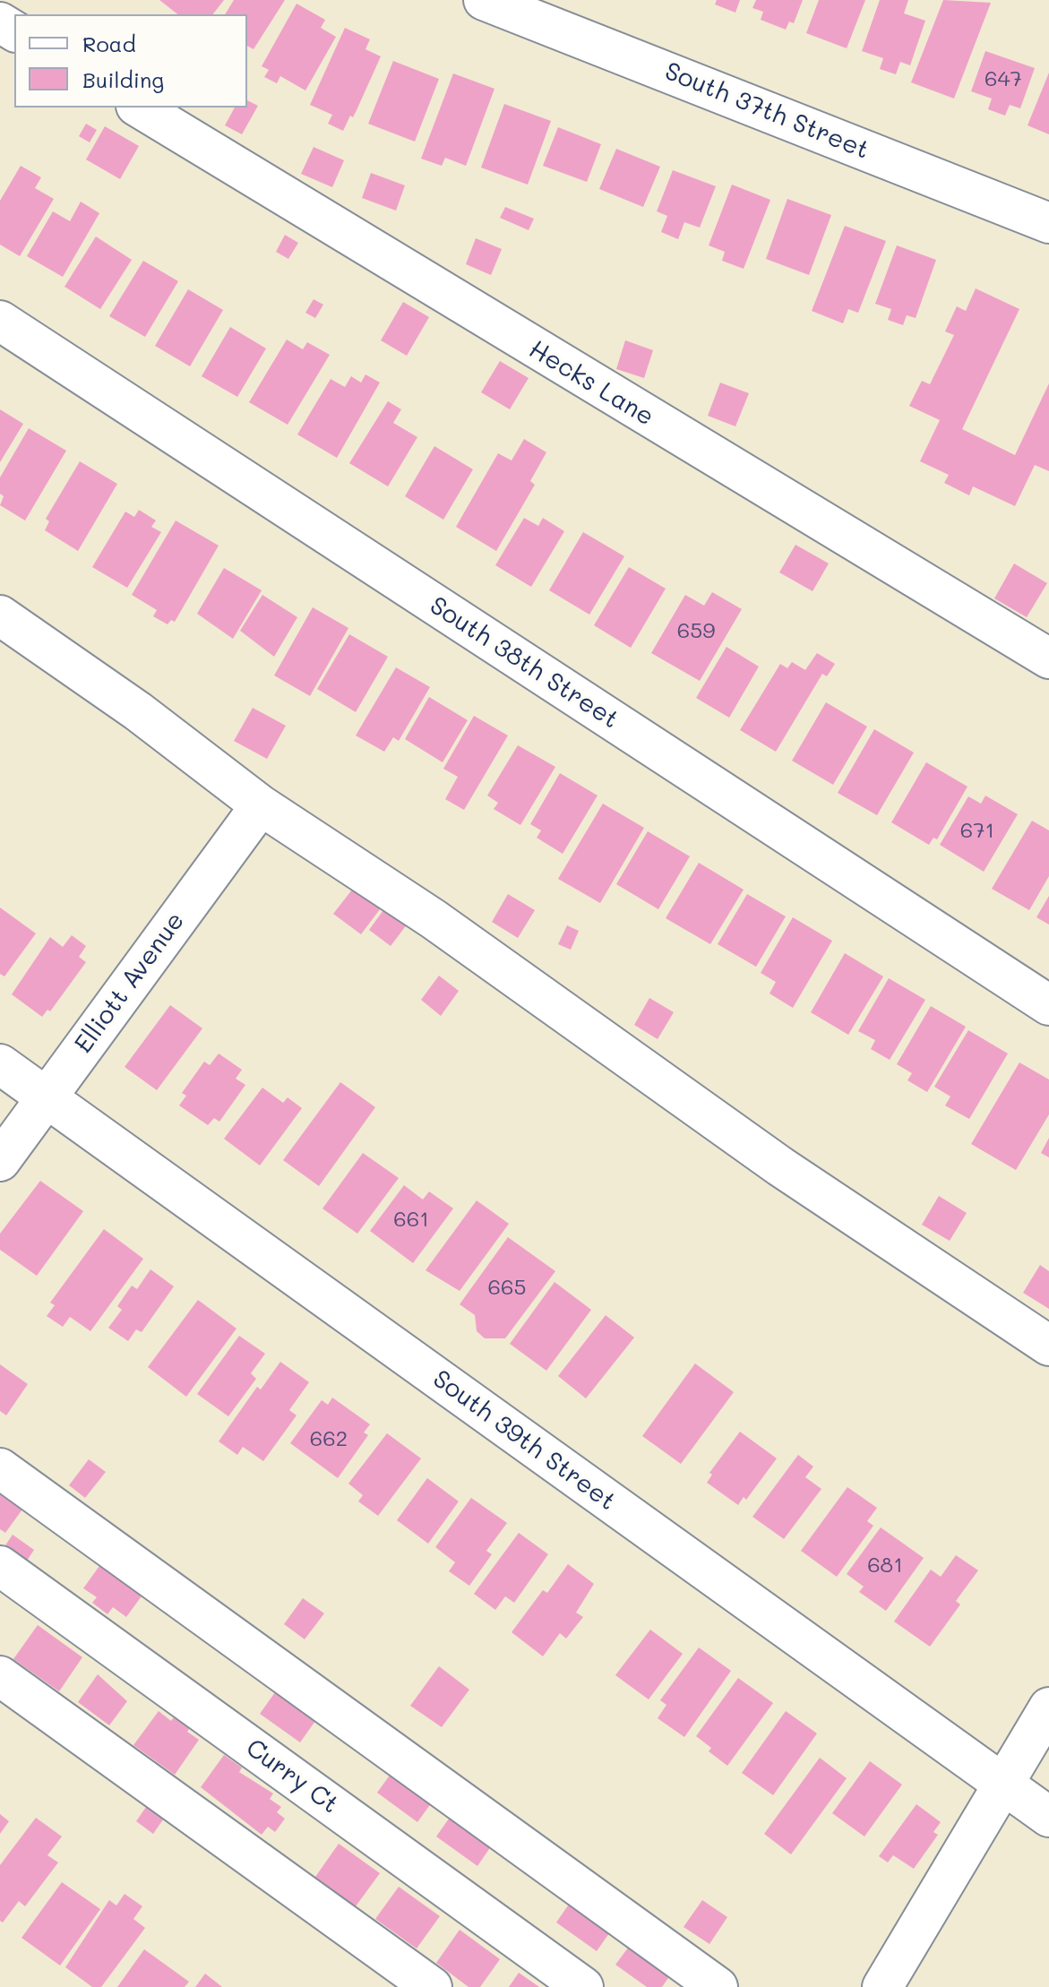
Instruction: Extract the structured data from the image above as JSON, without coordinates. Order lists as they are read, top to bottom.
{
  "streets": {
    "street": [
      "South 37th Street",
      "Hecks Lane",
      "South 38th Street",
      "Elliott Avenue",
      "South 39th Street",
      "Curry Ct"
    ]
  },
  "crossings": [
    ["Elliott Avenue", "South 39th Street"]
  ],
  "house_numbers": [
    "647",
    "659",
    "671",
    "661",
    "665",
    "662",
    "681"
  ],
  "legend": ["Road", "Building"]
}
